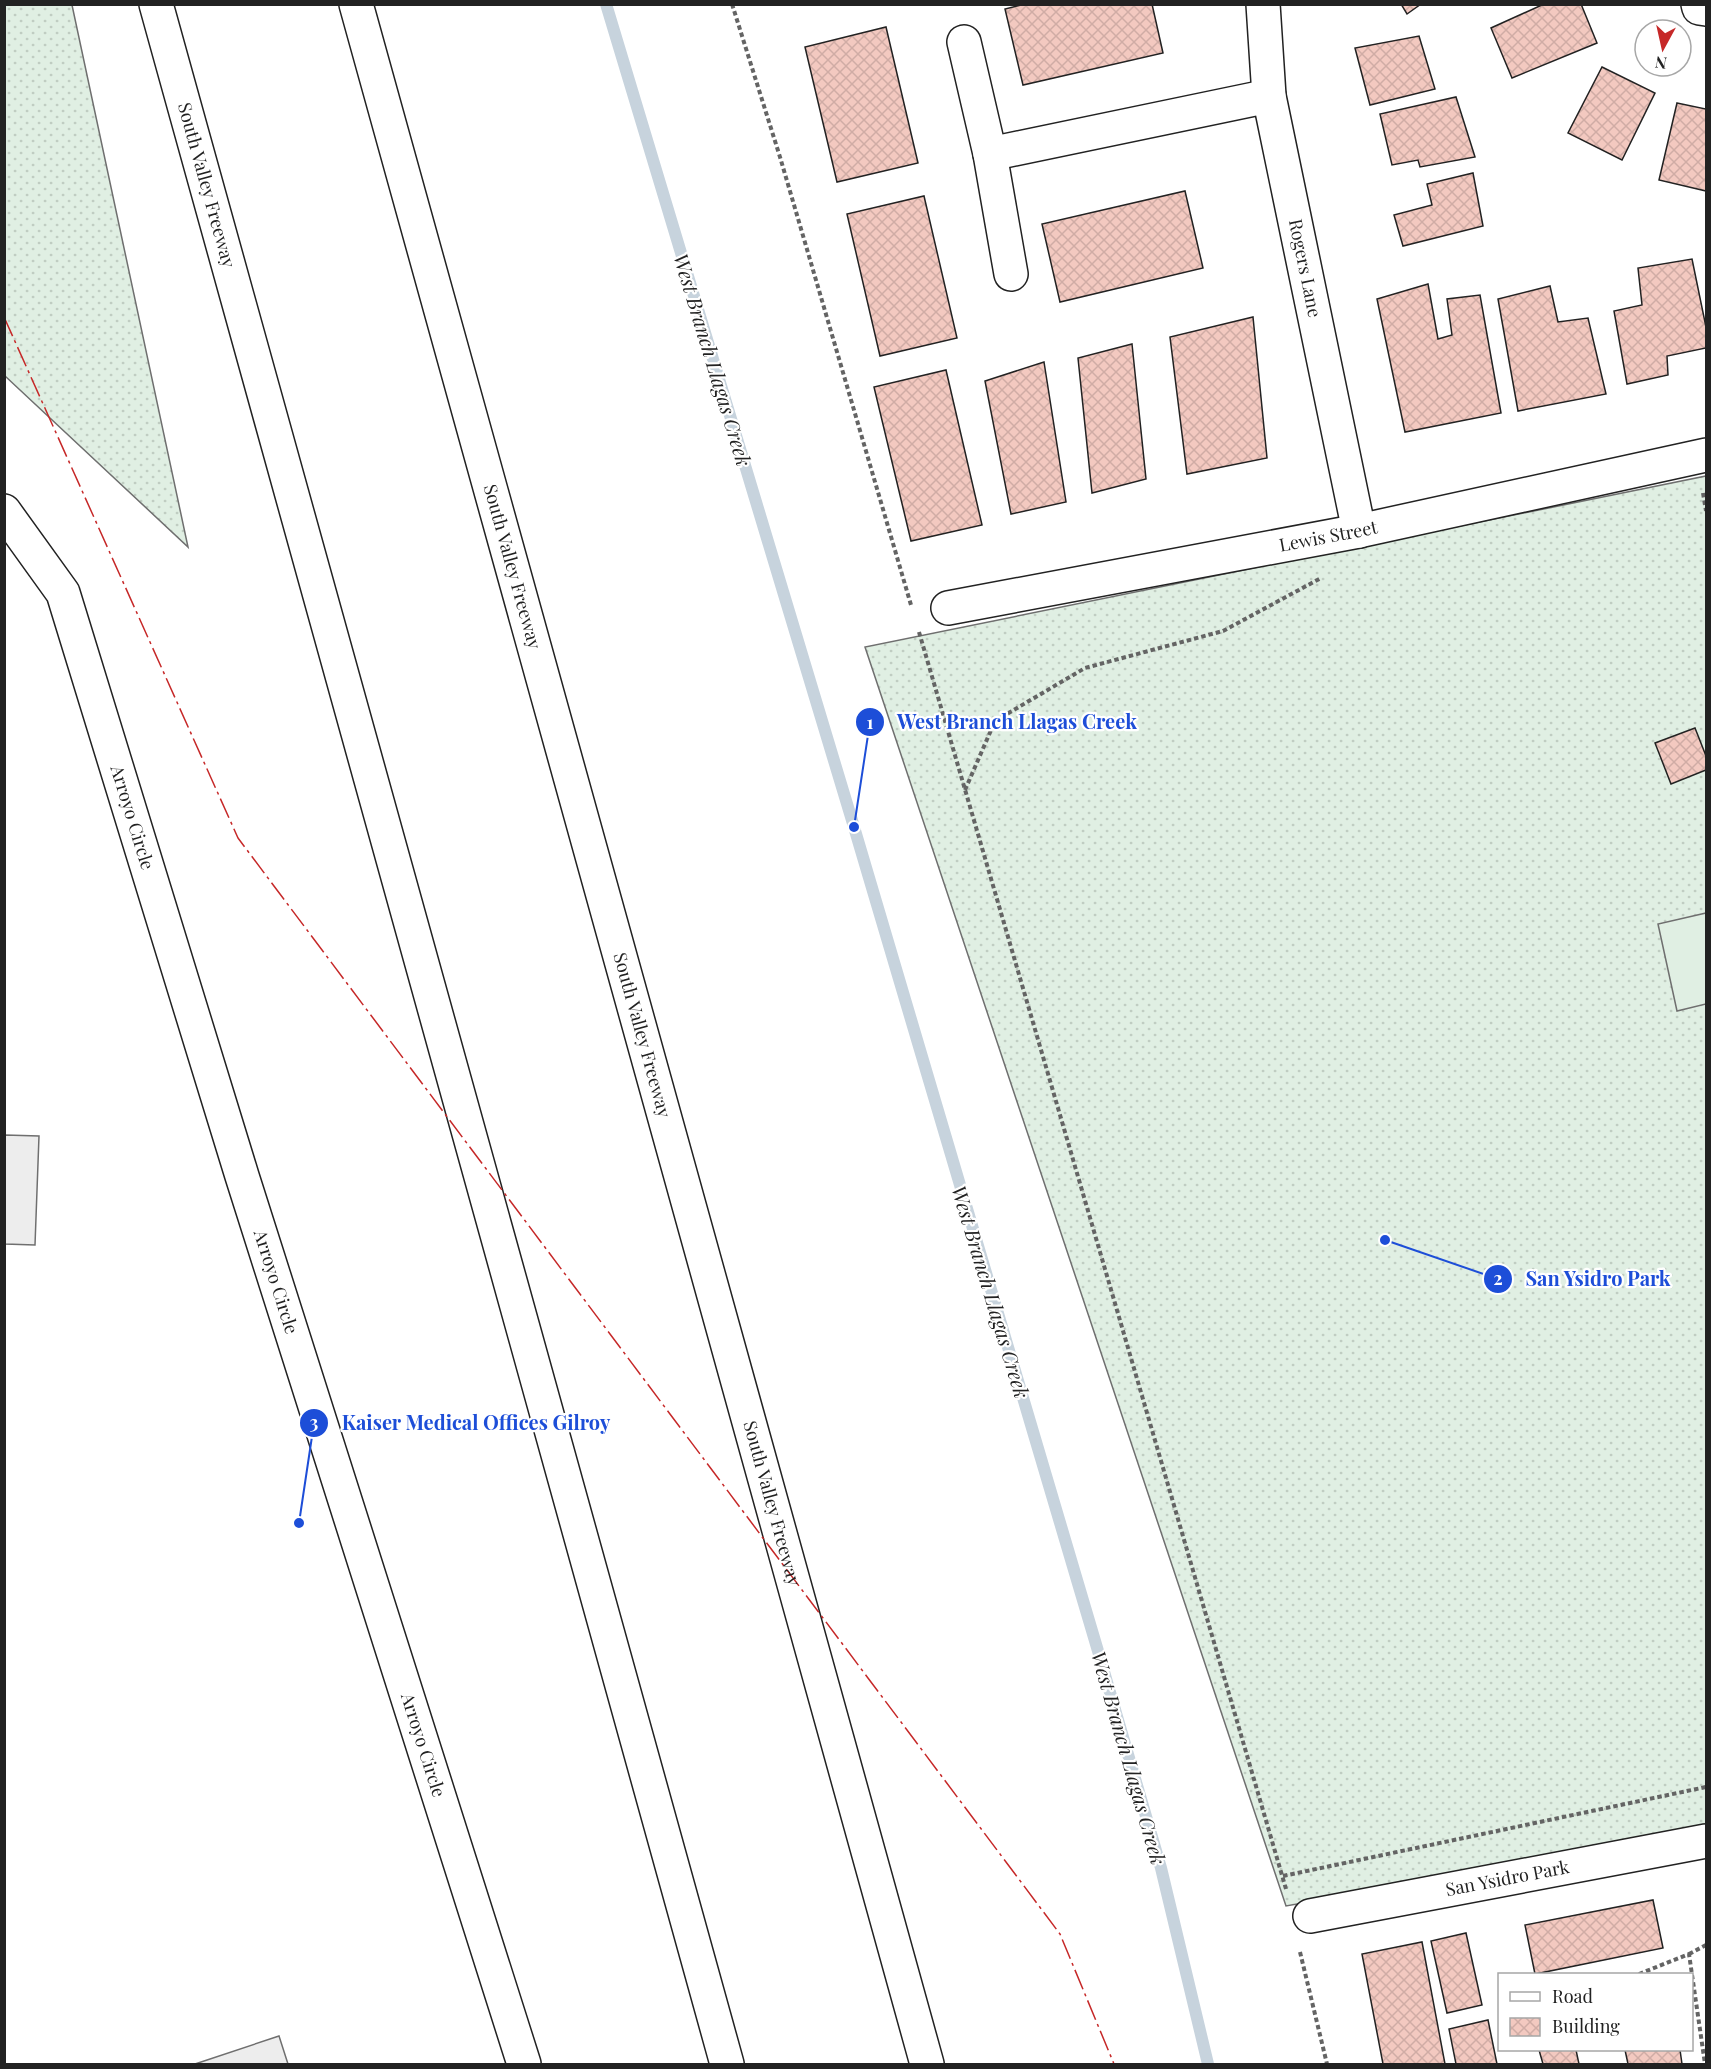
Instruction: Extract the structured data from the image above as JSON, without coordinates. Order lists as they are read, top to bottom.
{
  "streets": {
    "main road": [
      "South Valley Freeway",
      "Rogers Lane",
      "Lewis Street",
      "Arroyo Circle",
      "San Ysidro Park"
    ]
  },
  "crossings": [
    ["Rogers Lane", "Lewis Street"]
  ],
  "water": ["West Branch Llagas Creek"],
  "places": ["West Branch Llagas Creek", "San Ysidro Park", "Kaiser Medical Offices Gilroy"],
  "legend": ["Road", "Building"],
  "north": "bottom"
}
